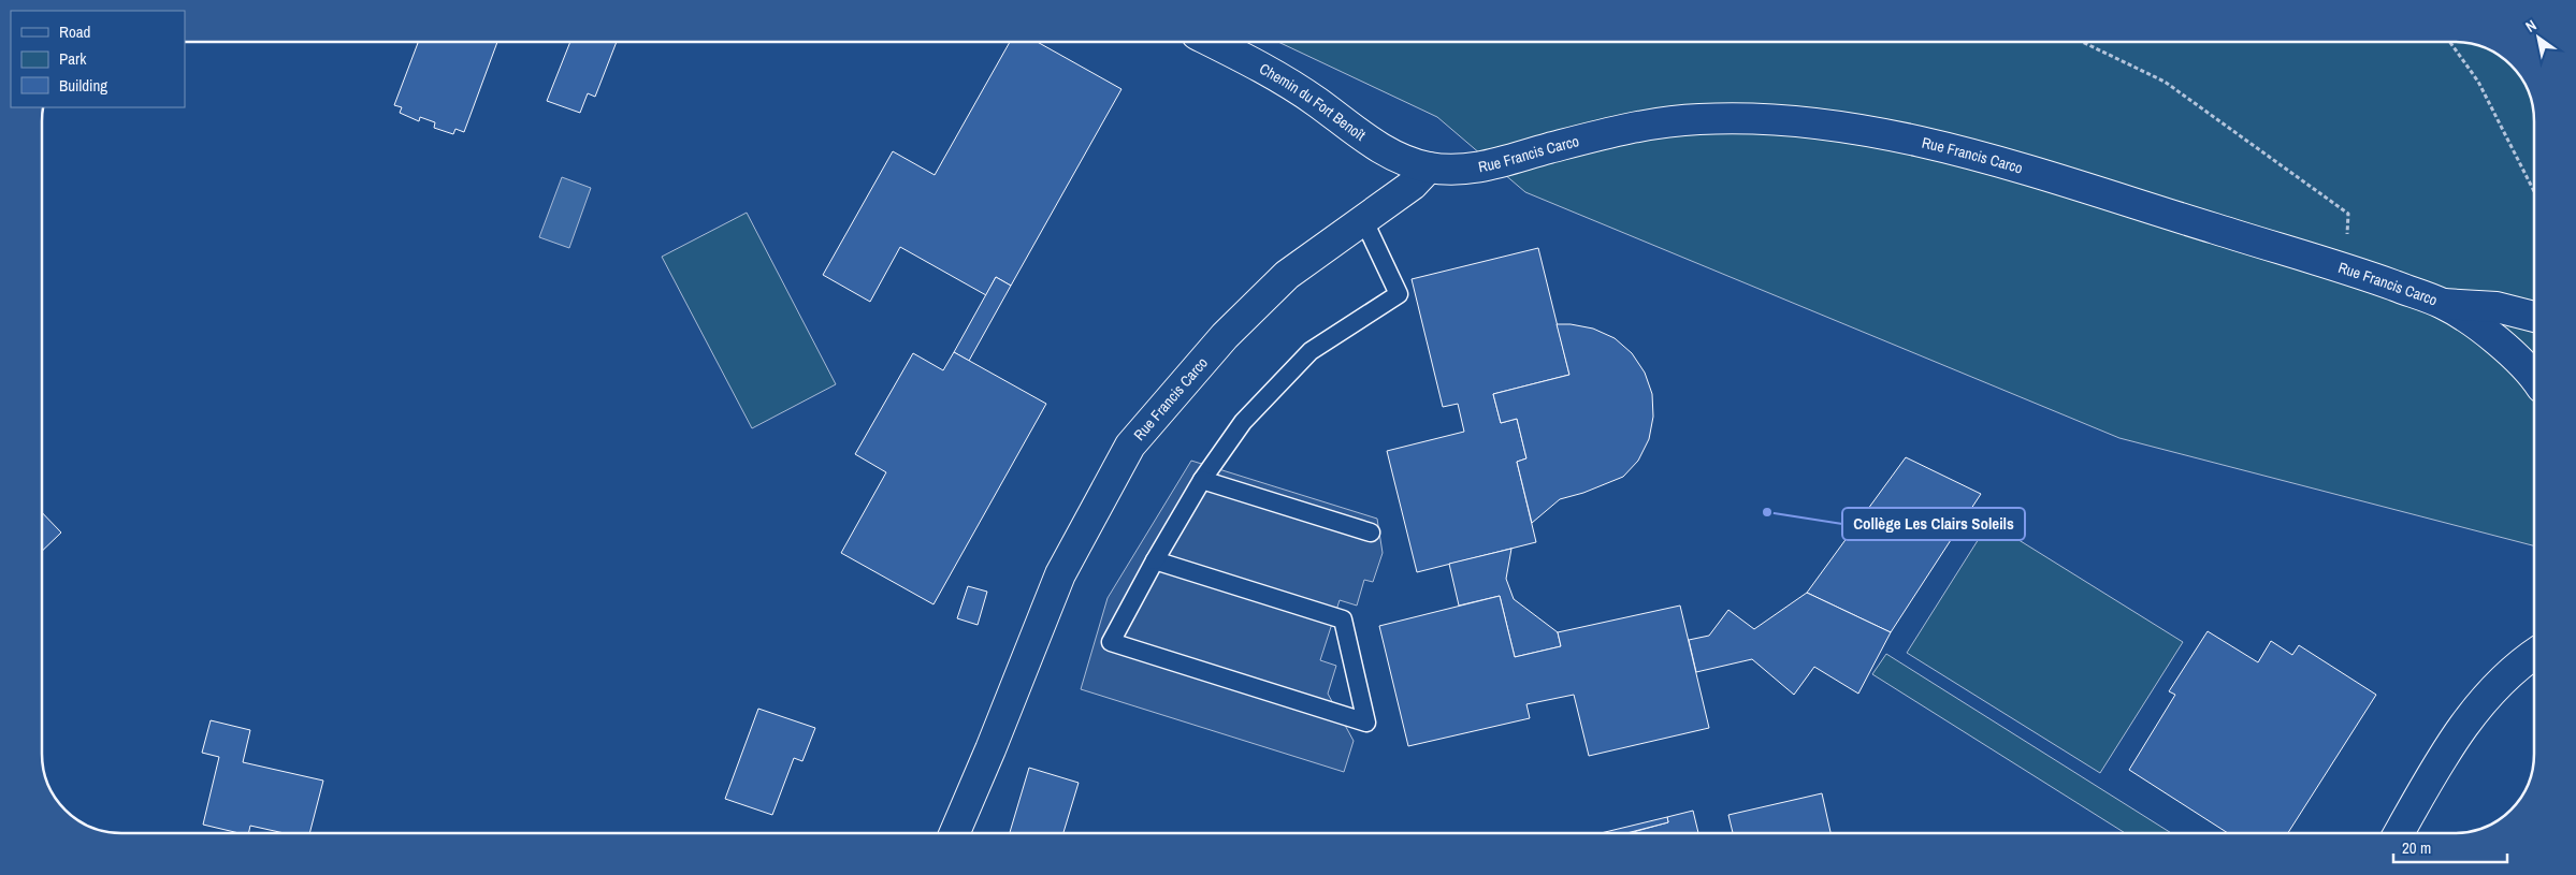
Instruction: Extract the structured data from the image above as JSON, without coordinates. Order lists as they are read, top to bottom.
{
  "streets": {
    "street": ["Chemin du Fort Benoît", "Rue Francis Carco"]
  },
  "crossings": [
    ["Chemin du Fort Benoît", "Rue Francis Carco"]
  ],
  "places": ["Collège Les Clairs Soleils"],
  "legend": ["Road", "Park", "Building"],
  "scale_bar": "20 m",
  "north": "top left"
}
